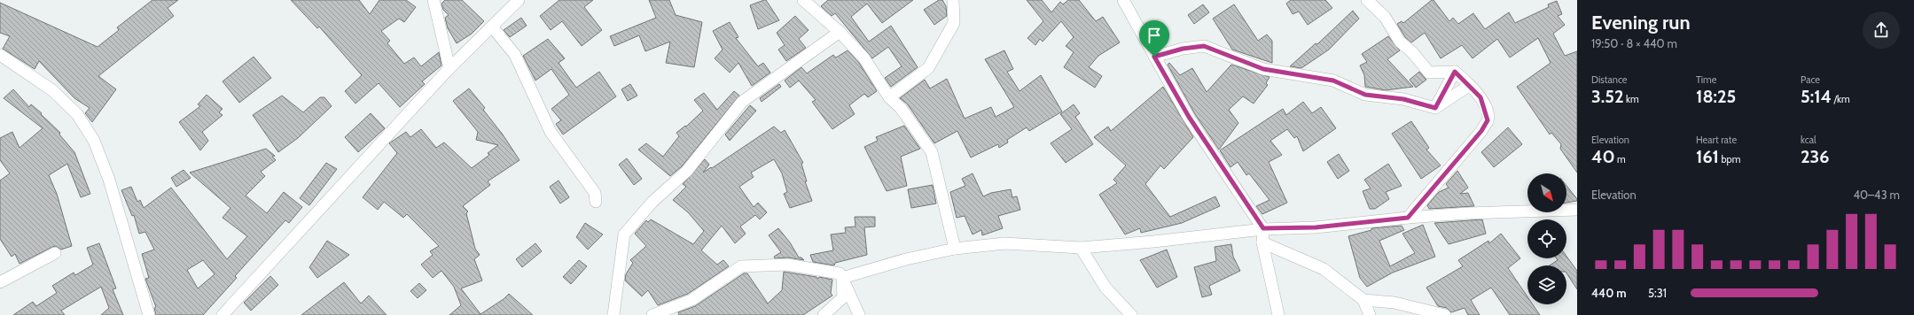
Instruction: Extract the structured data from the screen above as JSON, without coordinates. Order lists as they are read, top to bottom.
{
  "north": "bottom right",
  "page": {
    "heading": ["Evening run", "19:50 · 8 × 440 m"],
    "stats": [
      ["Distance", "3.52 km"],
      ["Time", "18:25"],
      ["Pace", "5:14 /km"],
      ["Elevation", "40 m"],
      ["Heart rate", "161 bpm"],
      ["kcal", "236"]
    ],
    "chart": ["Elevation", "40–43 m"],
    "list": [
      {
        "name": "440 m",
        "note": "5:31"
      }
    ]
  }
}
